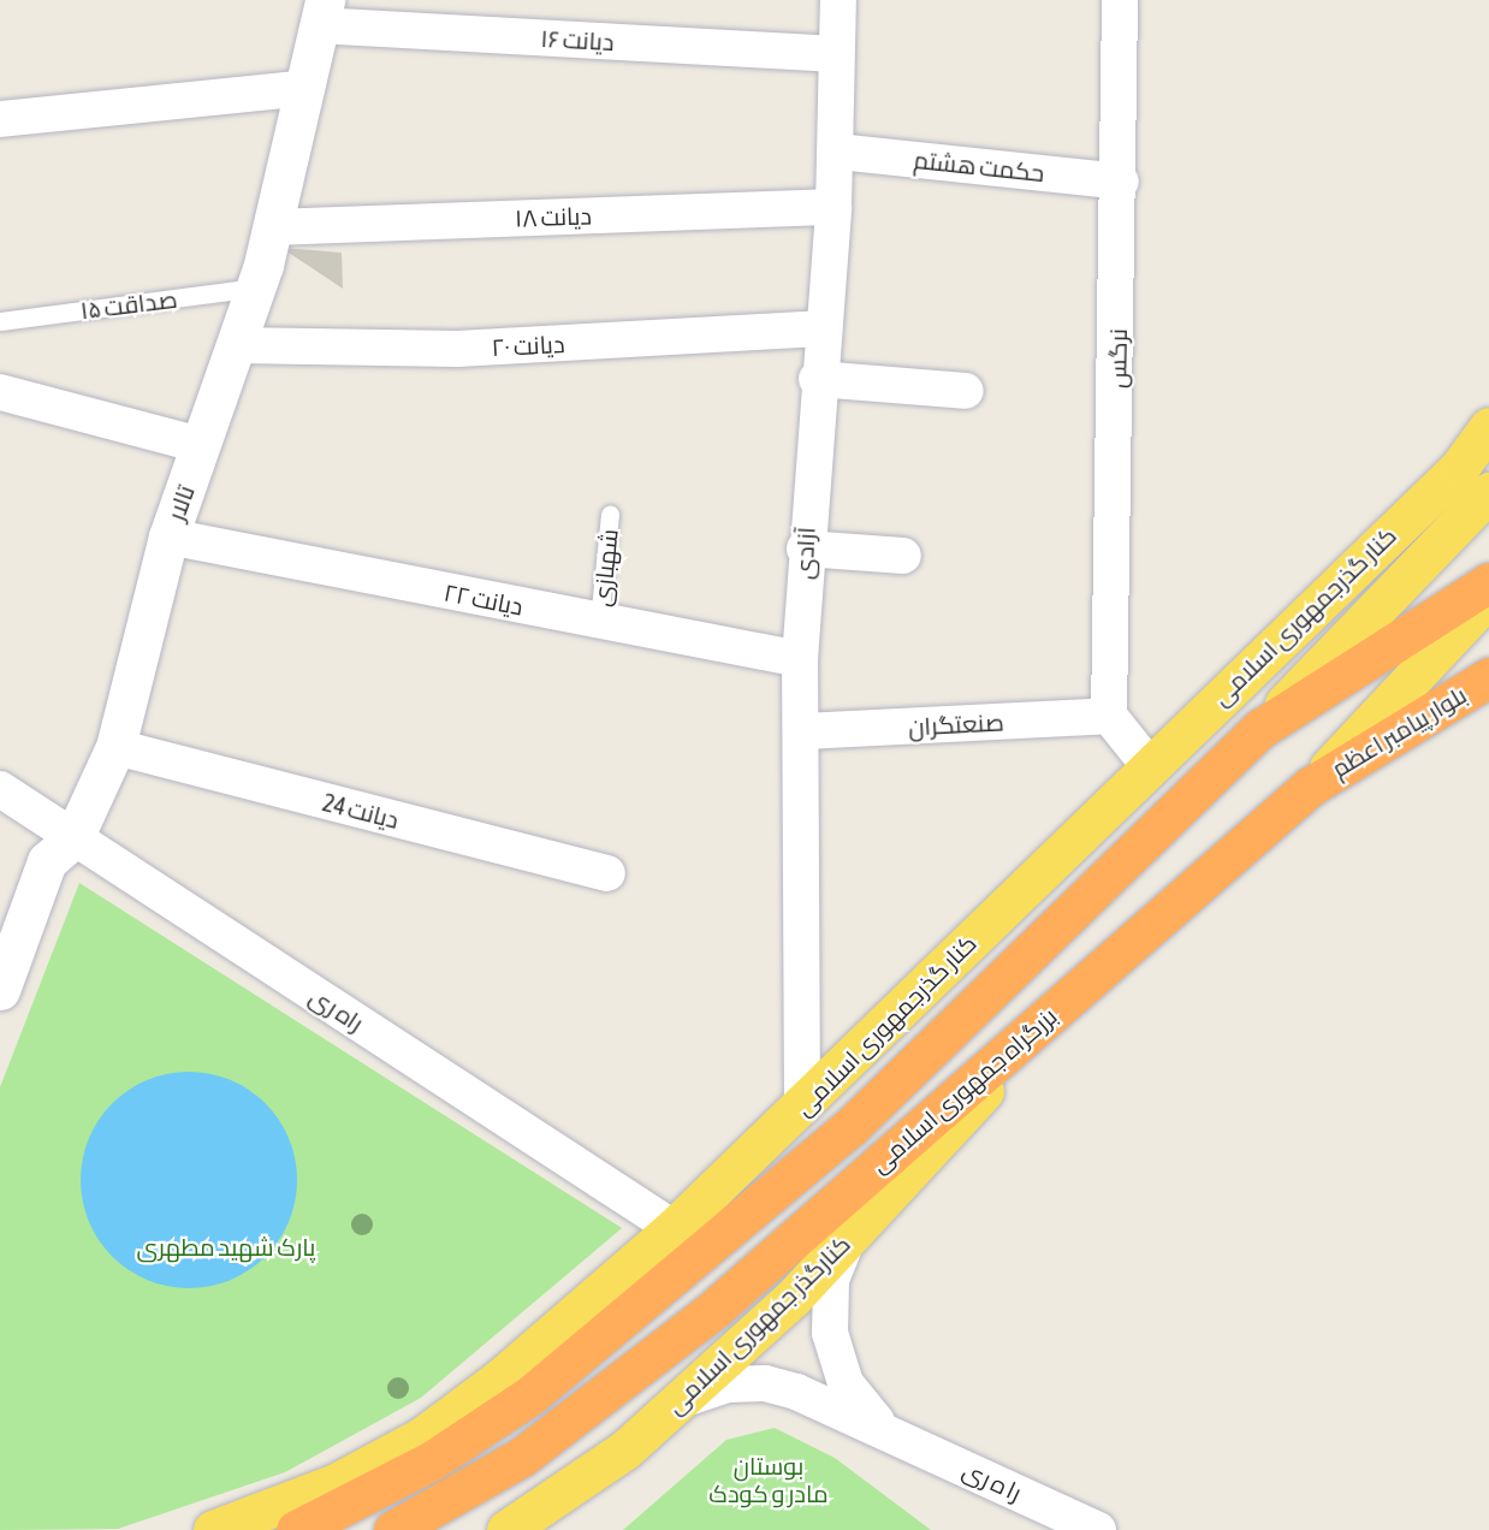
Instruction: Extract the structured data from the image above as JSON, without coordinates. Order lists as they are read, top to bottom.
{
  "streets": {
    "highway": ["بلوار پیامبر اعظم", "بزرگراه جمهوری اسلامی"],
    "main road": ["کنار گذرجمهوری اسلامی", "کنارگذر جمهوری اسلامی"],
    "street": [
      "دیانت ۱۶",
      "حکمت هشتم",
      "دیانت ۱۸",
      "دیانت ۲۰",
      "نرگس",
      "تالار",
      "آزادی",
      "دیانت ۲۲",
      "صنعتگران",
      "دیانت 24",
      "راه ری",
      "را ه ری"
    ],
    "lane": ["صداقت ۱۵", "شهبازی"]
  },
  "crossings": [
    ["دیانت ۱۶", "تالار"],
    ["دیانت ۱۶", "آزادی"],
    ["حکمت هشتم", "نرگس"],
    ["حکمت هشتم", "آزادی"],
    ["دیانت ۱۸", "تالار"],
    ["دیانت ۱۸", "آزادی"],
    ["صداقت ۱۵", "تالار"],
    ["دیانت ۲۰", "تالار"],
    ["دیانت ۲۰", "آزادی"],
    ["نرگس", "صنعتگران"],
    ["تالار", "دیانت ۲۲"],
    ["تالار", "دیانت 24"],
    ["تالار", "راه ری"],
    ["آزادی", "دیانت ۲۲"],
    ["آزادی", "کنار گذرجمهوری اسلامی"],
    ["آزادی", "صنعتگران"],
    ["شهبازی", "دیانت ۲۲"],
    ["کنار گذرجمهوری اسلامی", "راه ری"],
    ["بلوار پیامبر اعظم", "بزرگراه جمهوری اسلامی"],
    ["بزرگراه جمهوری اسلامی", "کنارگذر جمهوری اسلامی"],
    ["کنارگذر جمهوری اسلامی", "را ه ری"]
  ],
  "parks": ["پارک شهید مطهری", "بوستان مادر و کودک"]
}
